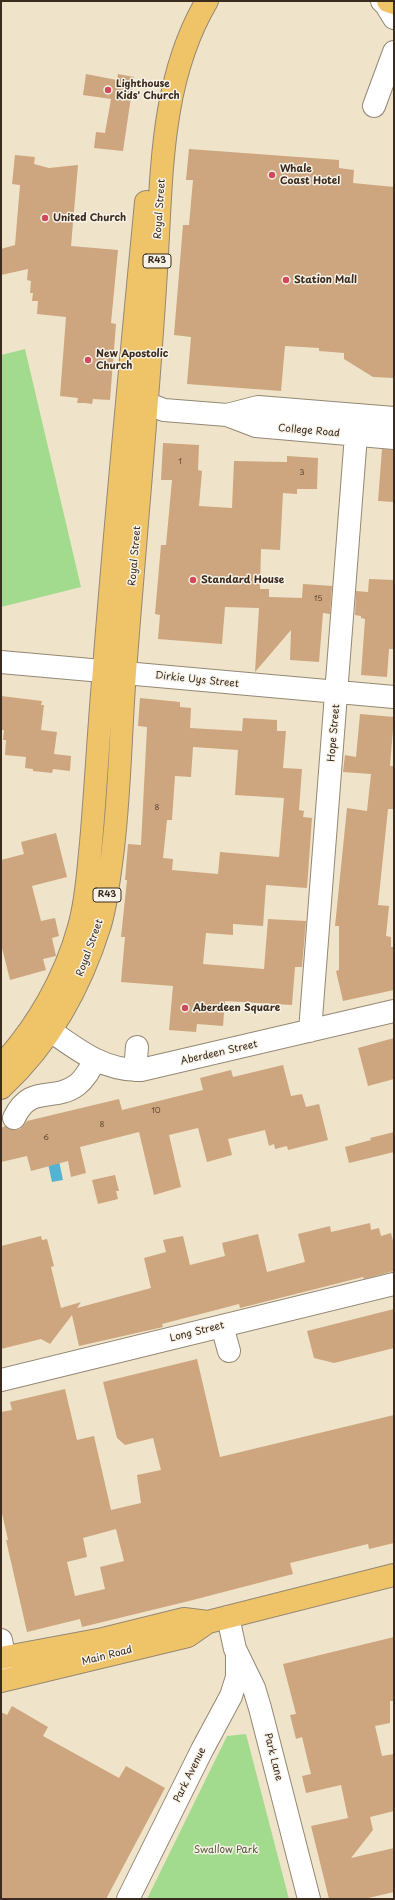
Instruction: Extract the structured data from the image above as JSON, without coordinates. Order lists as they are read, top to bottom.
{
  "streets": {
    "main road": ["Royal Street", "R43", "Main Road"],
    "street": [
      "College Road",
      "Dirkie Uys Street",
      "Hope Street",
      "Aberdeen Street",
      "Long Street",
      "Park Lane",
      "Park Avenue"
    ]
  },
  "crossings": [
    ["Royal Street", "College Road"],
    ["Royal Street", "Dirkie Uys Street"],
    ["Royal Street", "Aberdeen Street"],
    ["College Road", "Hope Street"],
    ["Dirkie Uys Street", "Hope Street"],
    ["Hope Street", "Aberdeen Street"],
    ["Main Road", "Park Lane"],
    ["Park Lane", "Park Avenue"]
  ],
  "parks": ["Swallow Park"],
  "places": [
    "Lighthouse Kids' Church",
    "Whale Coast Hotel",
    "United Church",
    "Station Mall",
    "New Apostolic Church",
    "Standard House",
    "Aberdeen Square"
  ],
  "house_numbers": [
    "1",
    "3",
    "15",
    "8",
    "10",
    "8",
    "6"
  ]
}
